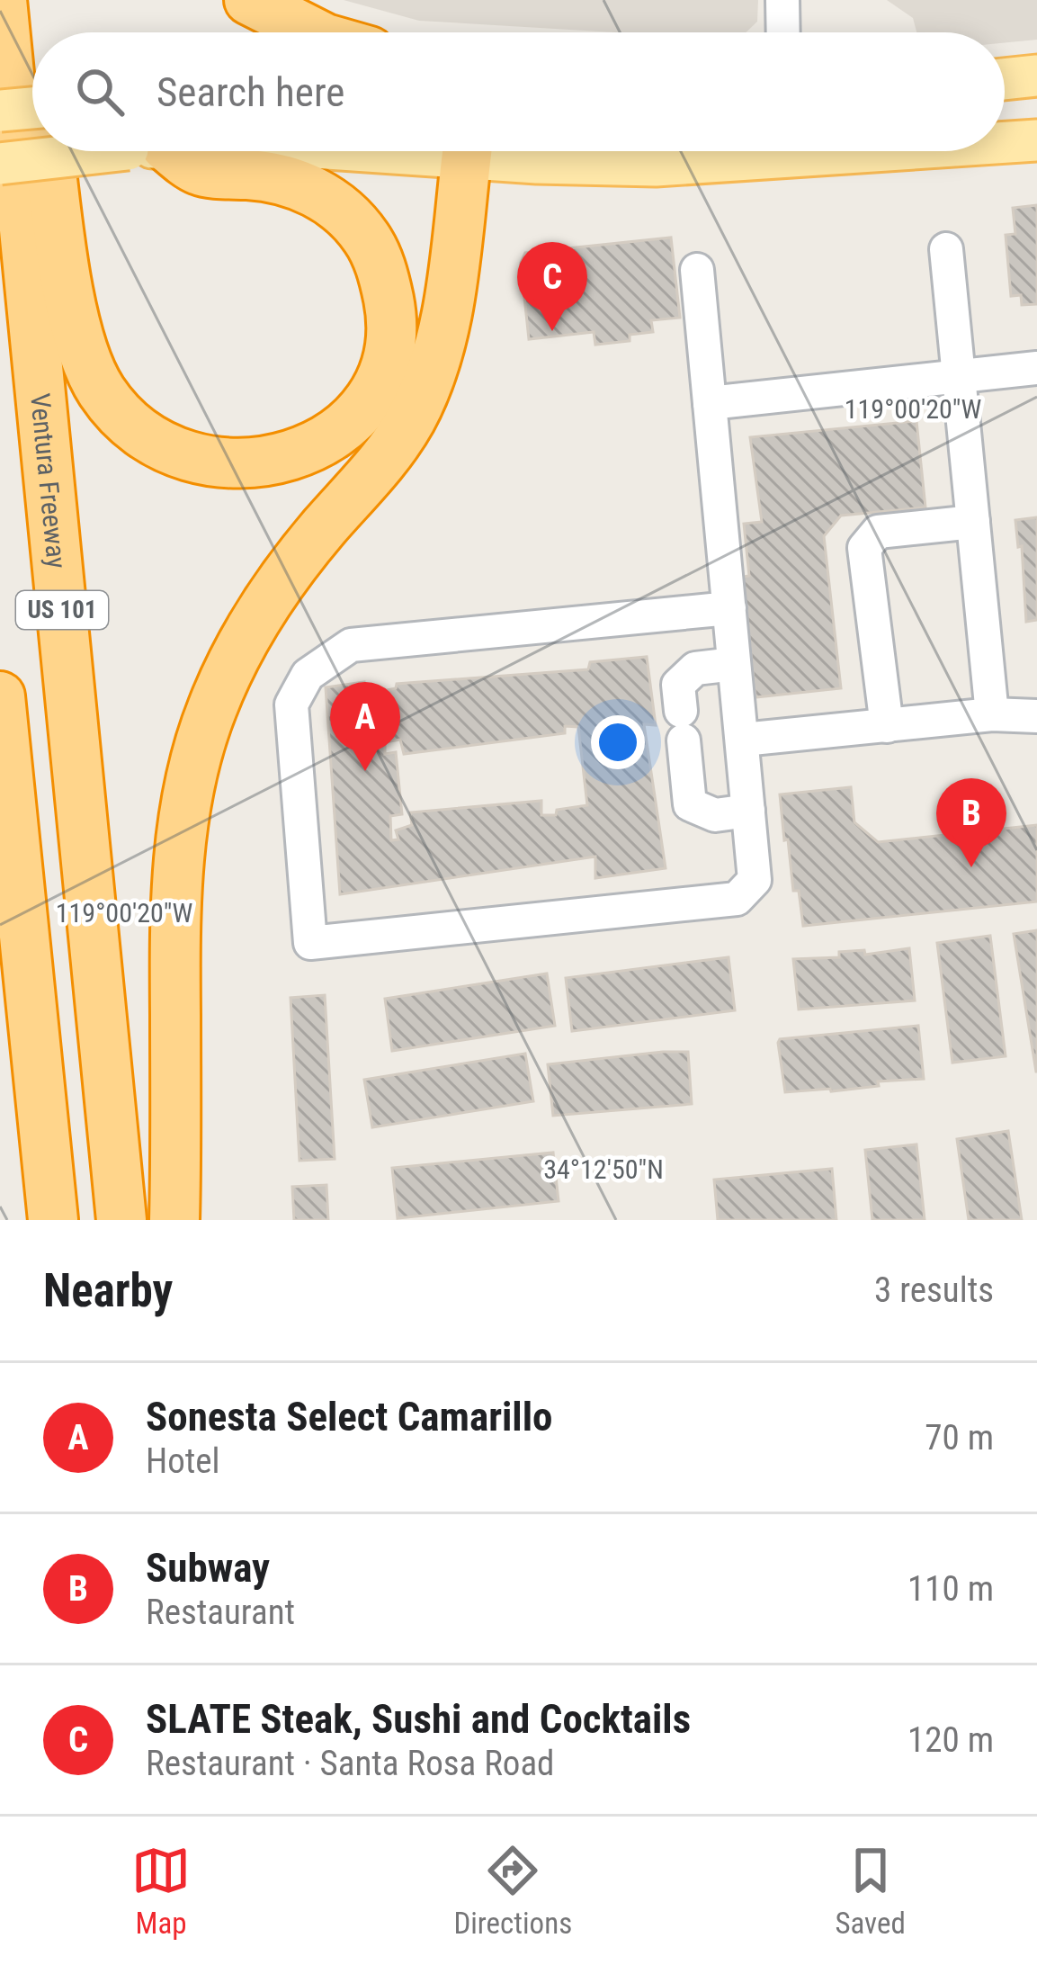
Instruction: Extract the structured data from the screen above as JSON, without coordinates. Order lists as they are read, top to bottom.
{
  "streets": {
    "highway": ["Ventura Freeway", "US 101"]
  },
  "page": {
    "search": "Search here",
    "pins": ["C", "A", "B"],
    "heading": ["Nearby", "3 results"],
    "list": [
      {
        "mark": "A",
        "name": "Sonesta Select Camarillo",
        "note": "Hotel",
        "value": "70 m"
      },
      {
        "mark": "B",
        "name": "Subway",
        "note": "Restaurant",
        "value": "110 m"
      },
      {
        "mark": "C",
        "name": "SLATE Steak, Sushi and Cocktails",
        "note": "Restaurant · Santa Rosa Road",
        "value": "120 m"
      }
    ],
    "nav": ["Map", "Directions", "Saved"]
  },
  "coordinates": ["119°00'20\"W", "34°12'50\"N"]
}
